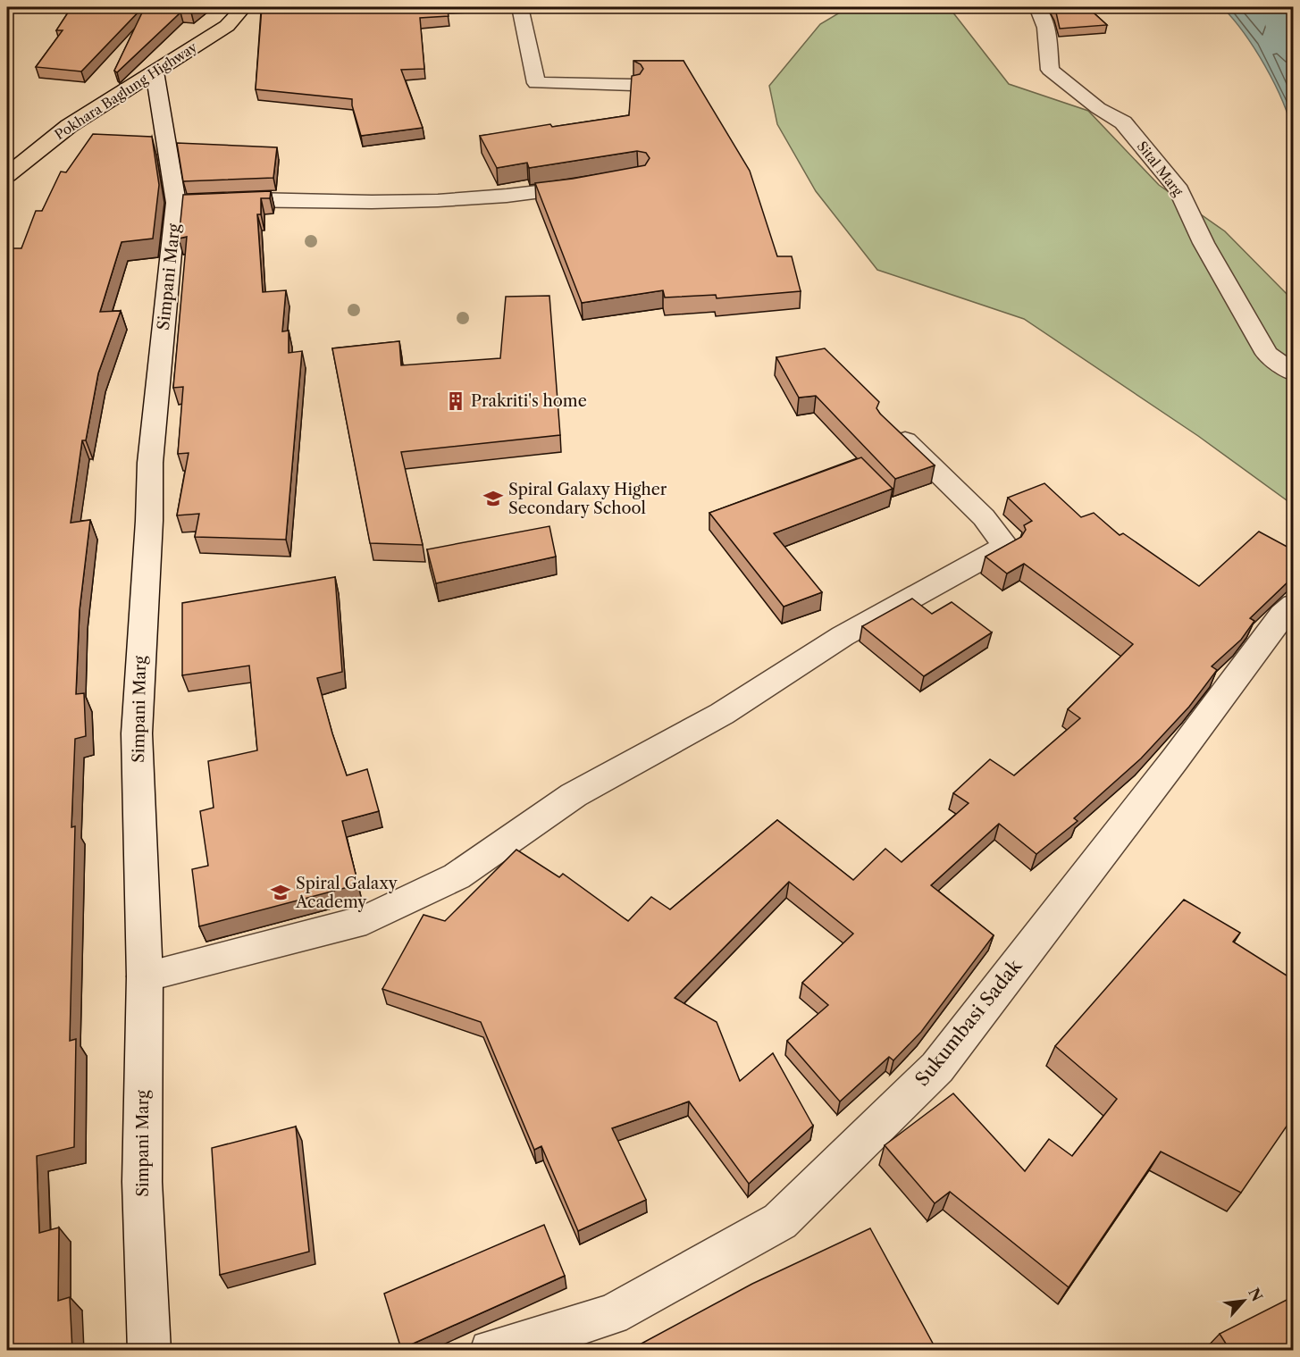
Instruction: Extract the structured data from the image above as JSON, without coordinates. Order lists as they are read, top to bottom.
{
  "streets": {
    "highway": ["Pokhara Baglung Highway"],
    "street": ["Sital Marg", "Simpani Marg", "Sukumbasi Sadak"]
  },
  "crossings": [
    ["Pokhara Baglung Highway", "Simpani Marg"]
  ],
  "places": {
    "building": ["Prakriti's home"],
    "school or university": ["Spiral Galaxy Higher Secondary School", "Spiral Galaxy Academy"]
  },
  "north": "top right"
}
